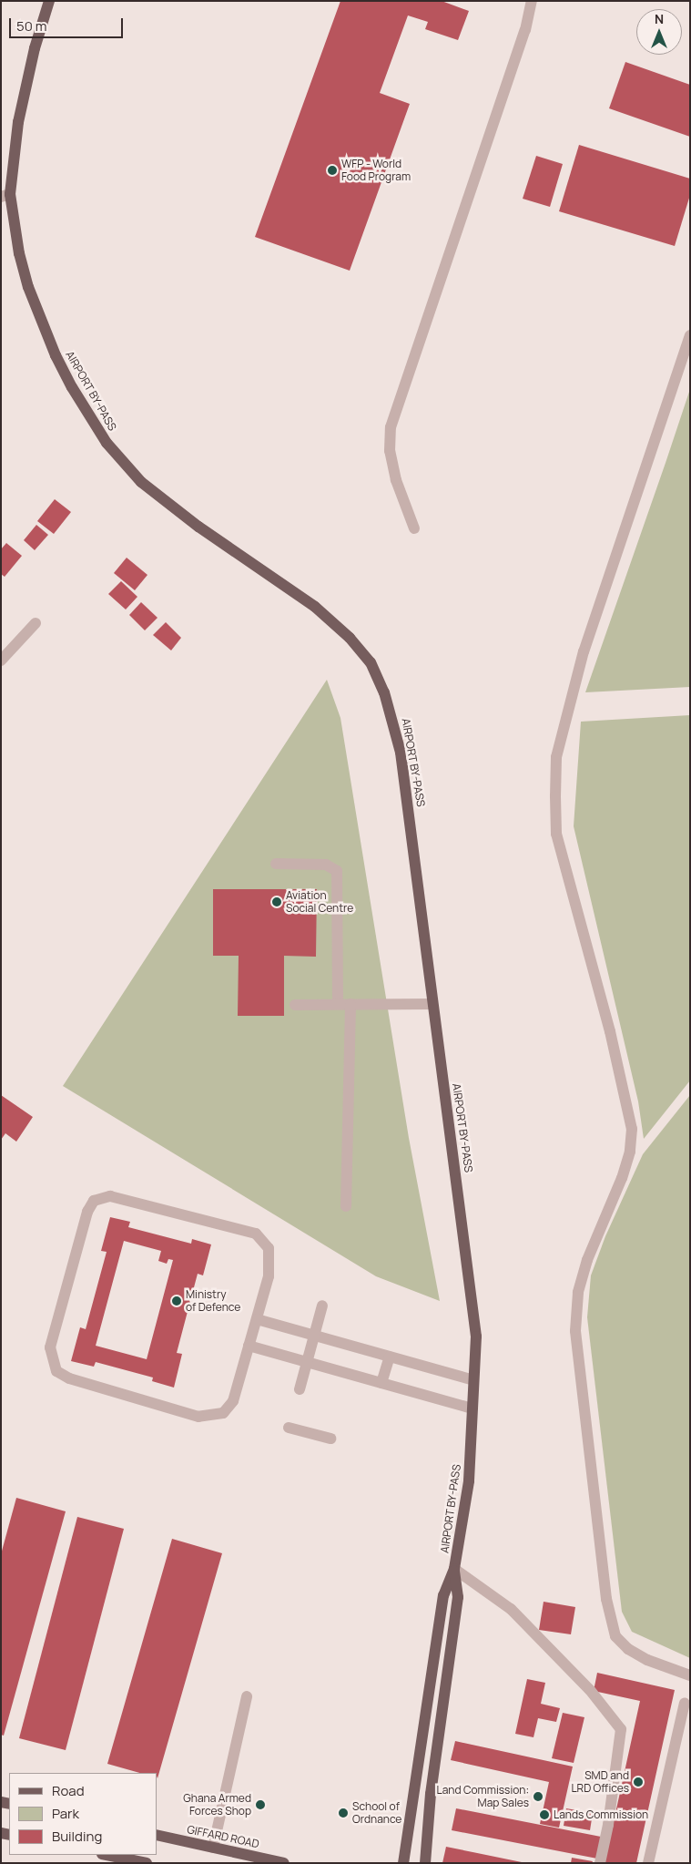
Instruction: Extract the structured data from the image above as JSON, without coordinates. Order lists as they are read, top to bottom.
{
  "streets": {
    "main road": ["AIRPORT BY-PASS", "GIFFARD ROAD"]
  },
  "places": [
    "WFP - World Food Program",
    "Aviation Social Centre",
    "Ministry of Defence",
    "SMD and LRD Offices",
    "Land Commission: Map Sales",
    "Ghana Armed Forces Shop",
    "School of Ordnance",
    "Lands Commission"
  ],
  "legend": ["Road", "Park", "Building"],
  "scale_bar": "50 m",
  "north": "top"
}
